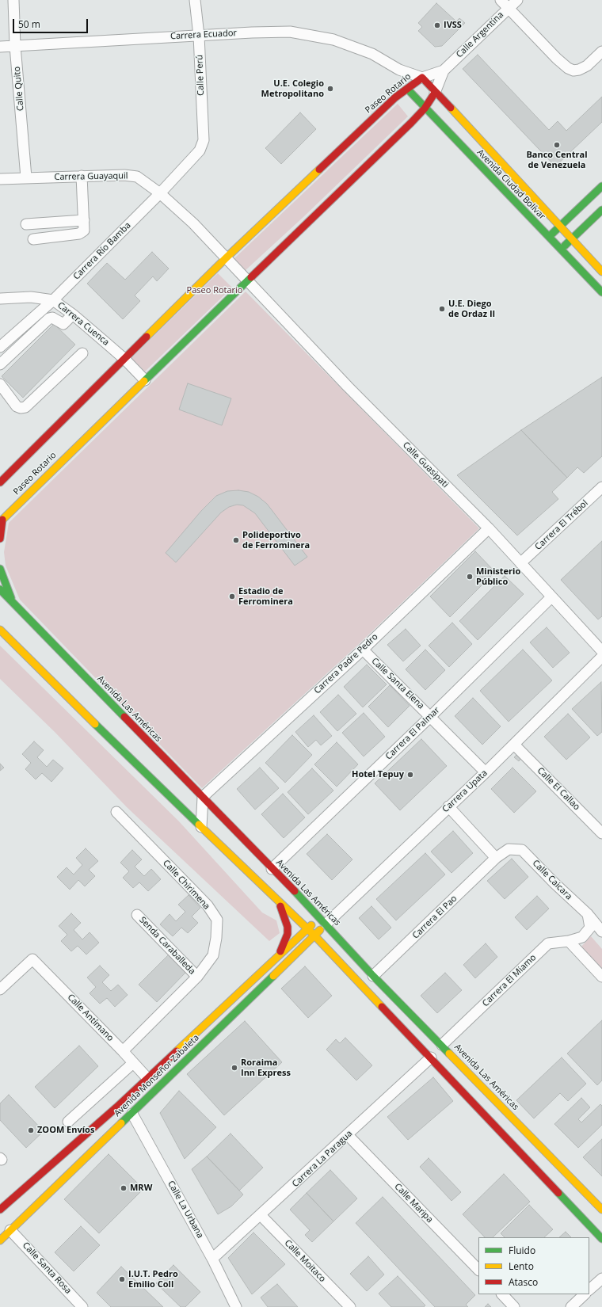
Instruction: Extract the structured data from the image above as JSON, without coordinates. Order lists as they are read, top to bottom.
{
  "streets": {
    "street": [
      "Carrera Ecuador",
      "Calle Argentina",
      "Calle Perú",
      "Calle Quito",
      "Paseo Rotario",
      "Carrera Guayaquil",
      "Avenida Ciudad Bolívar",
      "Carrera Río Bamba",
      "Carrera Cuenca",
      "Calle Guasipati",
      "Carrera El Trébol",
      "Carrera Padre Pedro",
      "Calle Santa Elena",
      "Avenida Las Américas",
      "Carrera El Palmar",
      "Calle El Callao",
      "Carrera Upata",
      "Calle Caicara",
      "Calle Chirimena",
      "Carrera El Pao",
      "Senda Caraballeda",
      "Carrera El Miamo",
      "Calle Antímano",
      "Avenida Monseñor Zabaleta",
      "Carrera La Paragua",
      "Calle Maripa",
      "Calle La Urbana",
      "Calle Moitaco",
      "Calle Santa Rosa"
    ]
  },
  "crossings": [
    ["Carrera Ecuador", "Calle Argentina"],
    ["Carrera Ecuador", "Calle Perú"],
    ["Carrera Ecuador", "Calle Quito"],
    ["Carrera Ecuador", "Paseo Rotario"],
    ["Carrera Ecuador", "Avenida Ciudad Bolívar"],
    ["Calle Argentina", "Paseo Rotario"],
    ["Calle Argentina", "Avenida Ciudad Bolívar"],
    ["Calle Perú", "Carrera Río Bamba"],
    ["Calle Quito", "Carrera Guayaquil"],
    ["Paseo Rotario", "Carrera Guayaquil"],
    ["Paseo Rotario", "Avenida Ciudad Bolívar"],
    ["Paseo Rotario", "Carrera Cuenca"],
    ["Paseo Rotario", "Calle Guasipati"],
    ["Carrera Guayaquil", "Carrera Río Bamba"],
    ["Carrera Guayaquil", "Calle Guasipati"],
    ["Carrera Río Bamba", "Carrera Cuenca"],
    ["Calle Guasipati", "Carrera El Trébol"],
    ["Calle Guasipati", "Carrera Padre Pedro"],
    ["Calle Guasipati", "Carrera El Palmar"],
    ["Carrera Padre Pedro", "Calle Santa Elena"],
    ["Carrera Padre Pedro", "Avenida Las Américas"],
    ["Calle Santa Elena", "Carrera El Palmar"],
    ["Calle Santa Elena", "Carrera Upata"],
    ["Avenida Las Américas", "Carrera El Palmar"],
    ["Avenida Las Américas", "Carrera Upata"],
    ["Avenida Las Américas", "Carrera El Pao"],
    ["Avenida Las Américas", "Carrera El Miamo"],
    ["Avenida Las Américas", "Avenida Monseñor Zabaleta"],
    ["Calle El Callao", "Carrera Upata"],
    ["Carrera Upata", "Avenida Monseñor Zabaleta"],
    ["Calle Caicara", "Carrera El Pao"],
    ["Calle Caicara", "Carrera El Miamo"],
    ["Calle Chirimena", "Senda Caraballeda"],
    ["Calle Chirimena", "Calle Antímano"],
    ["Calle Antímano", "Avenida Monseñor Zabaleta"],
    ["Avenida Monseñor Zabaleta", "Calle La Urbana"],
    ["Avenida Monseñor Zabaleta", "Calle Santa Rosa"],
    ["Carrera La Paragua", "Calle Maripa"],
    ["Carrera La Paragua", "Calle La Urbana"],
    ["Carrera La Paragua", "Calle Moitaco"]
  ],
  "parks": ["Paseo Rotario"],
  "places": [
    "IVSS",
    "U.E. Colegio Metropolitano",
    "Banco Central de Venezuela",
    "U.E. Diego de Ordaz II",
    "Polideportivo de Ferrominera",
    "Ministerio Público",
    "Estadio de Ferrominera",
    "Hotel Tepuy",
    "Roraima Inn Express",
    "ZOOM Envíos",
    "MRW",
    "I.U.T. Pedro Emilio Coll"
  ],
  "legend": ["Fluido", "Lento", "Atasco"],
  "scale_bar": "50 m"
}
